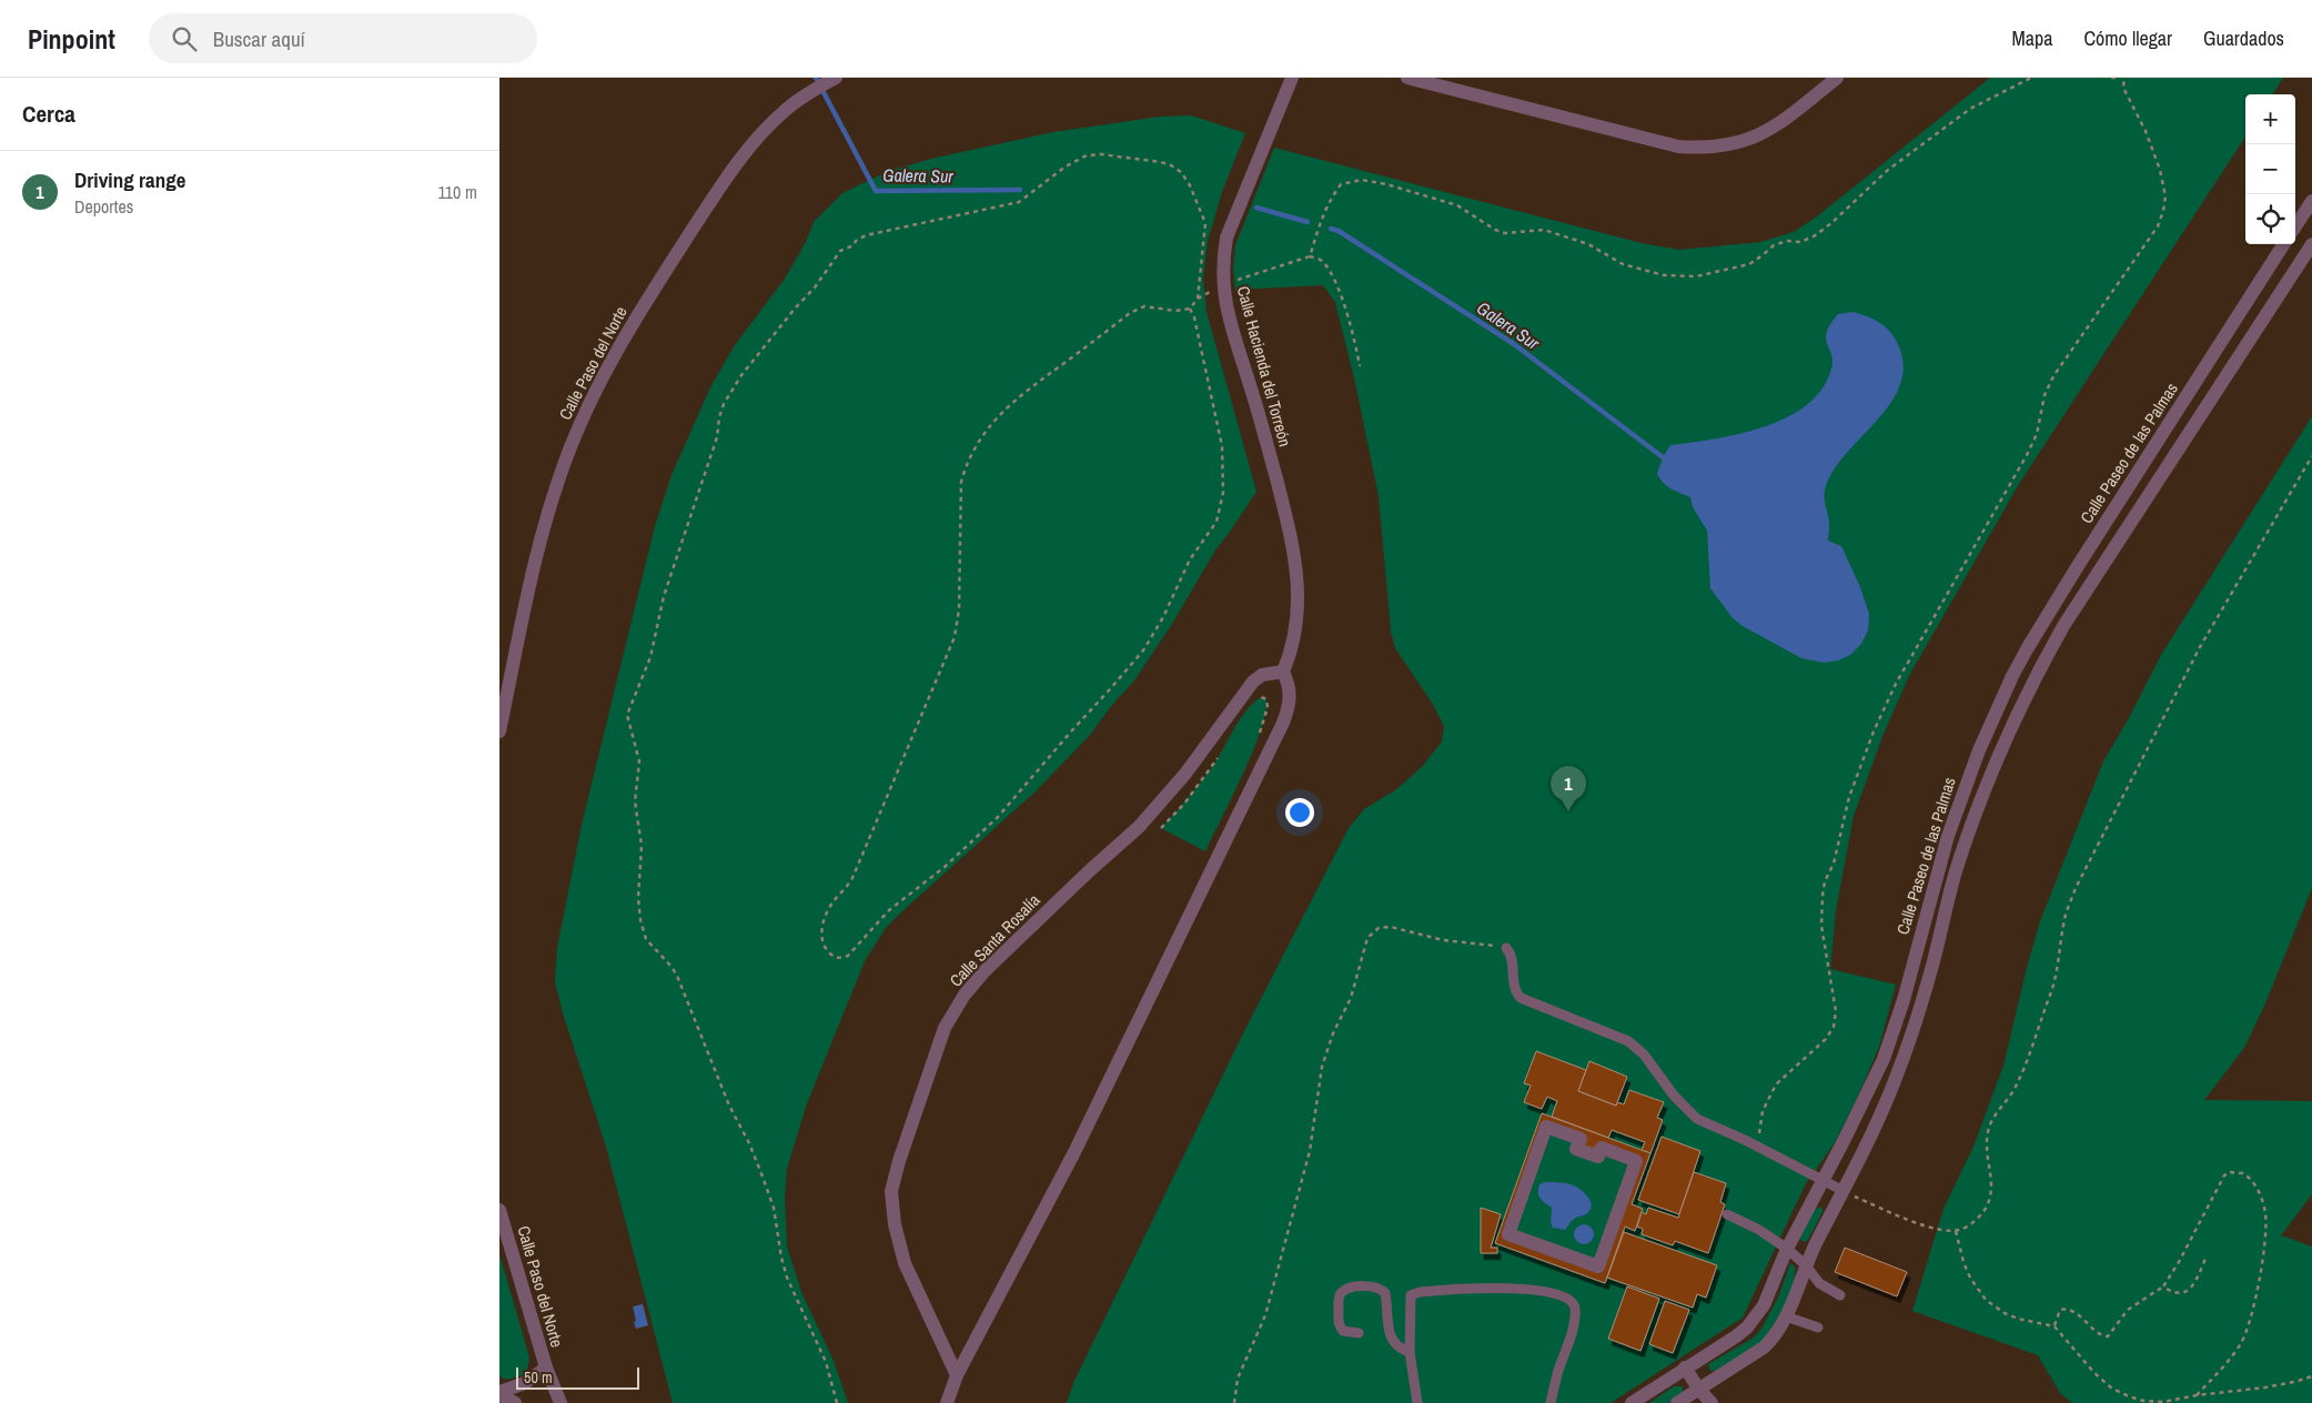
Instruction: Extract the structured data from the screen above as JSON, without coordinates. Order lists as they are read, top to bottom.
{
  "streets": {
    "street": [
      "Calle Paso del Norte",
      "Calle Hacienda del Torreón",
      "Calle Paseo de las Palmas",
      "Calle Santa Rosalía"
    ]
  },
  "crossings": [
    ["Calle Hacienda del Torreón", "Calle Santa Rosalía"]
  ],
  "water": ["Galera Sur"],
  "scale_bar": "50 m",
  "page": {
    "header": "Pinpoint",
    "search": "Buscar aquí",
    "nav": ["Mapa", "Cómo llegar", "Guardados"],
    "heading": "Cerca",
    "map_buttons": ["+", "−"],
    "list": [
      {
        "mark": "1",
        "name": "Driving range",
        "note": "Deportes",
        "value": "110 m"
      }
    ],
    "pins": "1",
    "scale": "50 m"
  }
}
